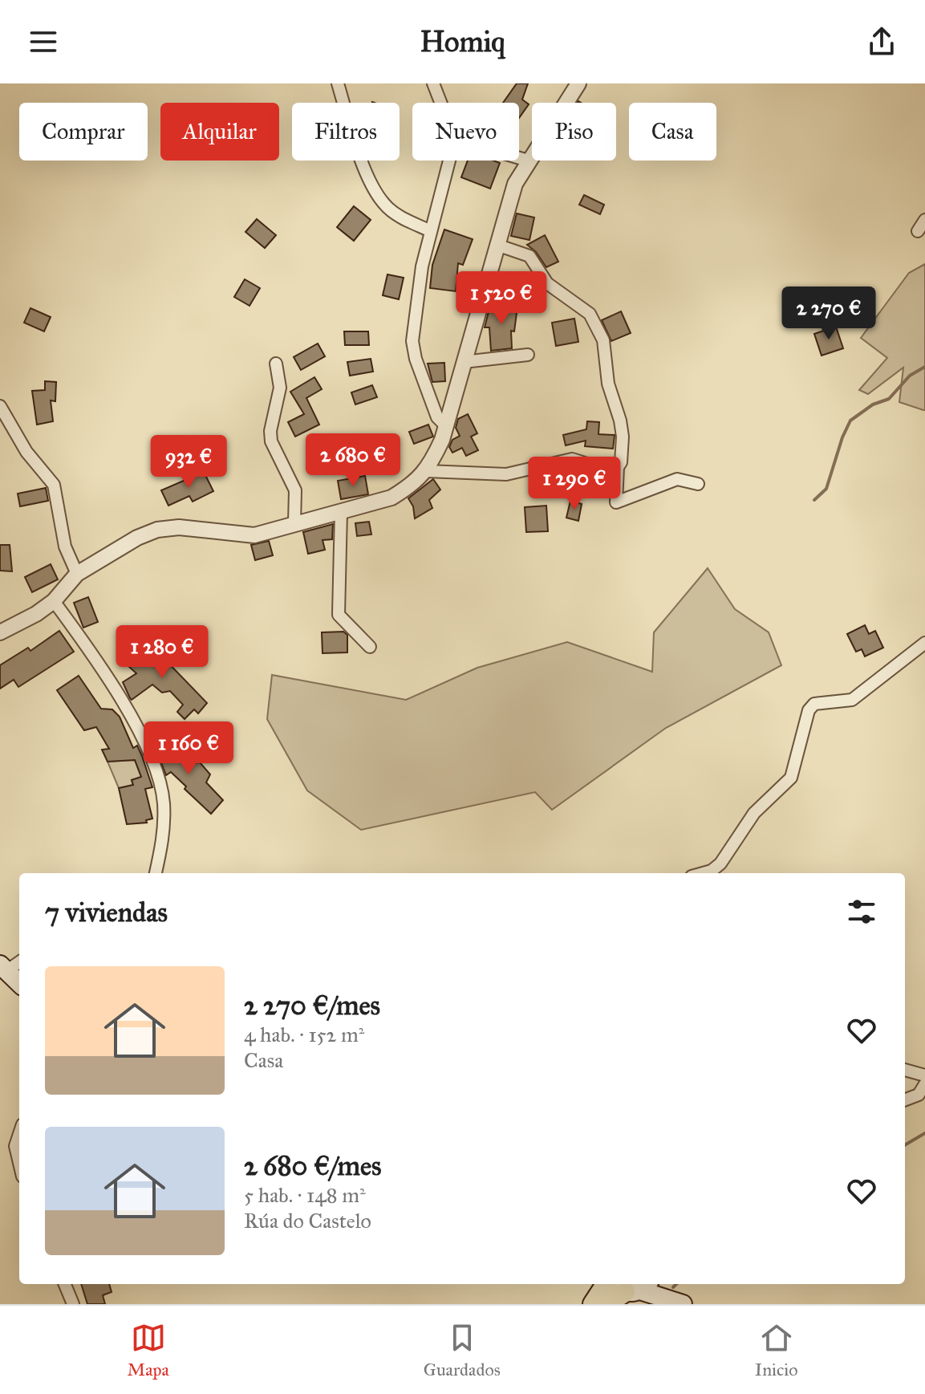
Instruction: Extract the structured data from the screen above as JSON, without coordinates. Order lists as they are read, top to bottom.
{
  "page": {
    "header": "Homiq",
    "chip": [
      "Comprar",
      "Alquilar",
      "Filtros",
      "Nuevo",
      "Piso",
      "Casa"
    ],
    "price": [
      "1 520 €",
      "2 270 €",
      "2 680 €",
      "932 €",
      "1 290 €",
      "1 280 €",
      "1 160 €"
    ],
    "heading": "7 viviendas",
    "list": [
      {
        "name": "2 270 €/mes",
        "note": "4 hab. · 152 m² · Casa"
      },
      {
        "name": "2 680 €/mes",
        "note": "5 hab. · 148 m² · Rúa do Castelo"
      }
    ],
    "tabs": ["Mapa", "Guardados", "Inicio"]
  }
}
